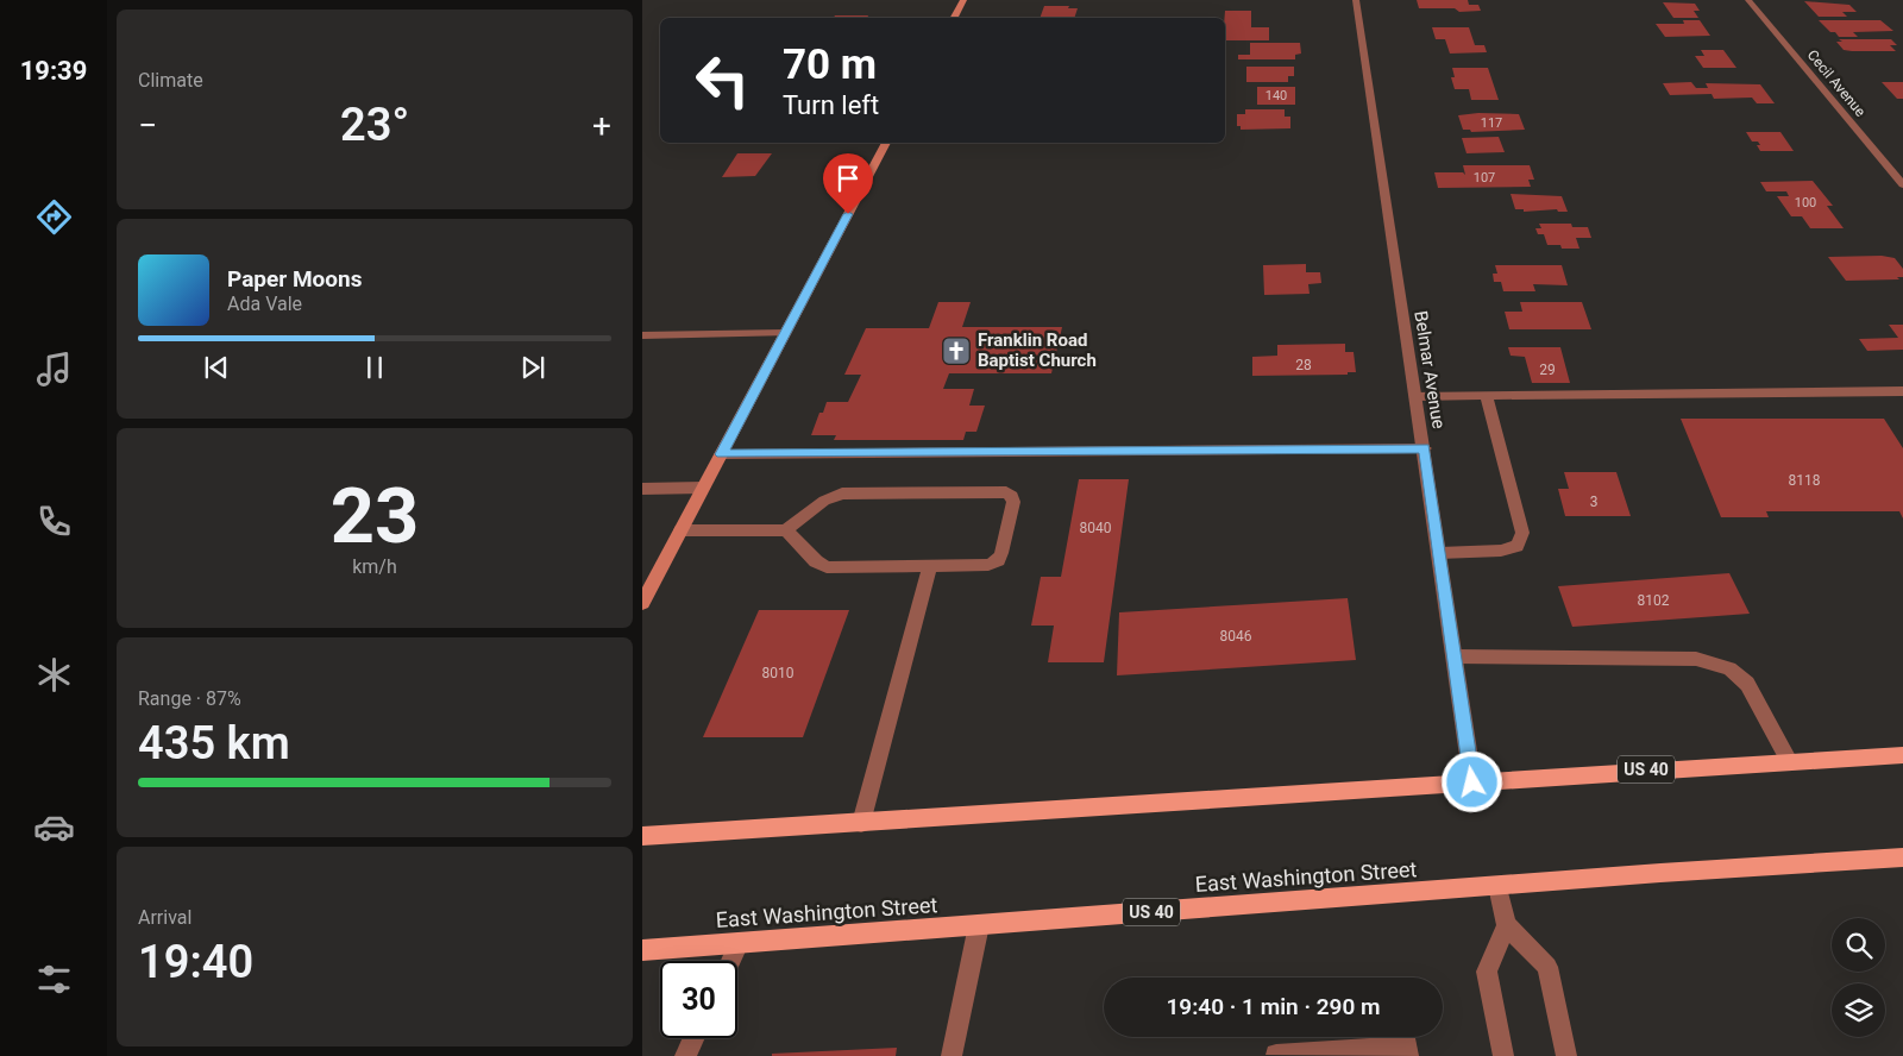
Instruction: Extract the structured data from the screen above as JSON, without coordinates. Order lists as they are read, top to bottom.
{
  "streets": {
    "main road": ["US 40", "East Washington Street"],
    "street": ["Cecil Avenue", "Belmar Avenue"]
  },
  "crossings": [
    ["Belmar Avenue", "US 40"]
  ],
  "places": {
    "church": ["Franklin Road Baptist Church"]
  },
  "house_numbers": [
    "140",
    "117",
    "107",
    "100",
    "28",
    "29",
    "8118",
    "3",
    "8040",
    "8102",
    "8046",
    "8010"
  ],
  "page": {
    "tabs": "19:39",
    "tile": [
      "Climate",
      ["23", "km/h"],
      ["Range · 87%", "435 km"],
      ["Arrival", "19:40"]
    ],
    "turn": ["70 m", "Turn left"],
    "heat": ["−", "23°", "+"],
    "song": ["Paper Moons", "Ada Vale"],
    "limit": "30",
    "trip": "19:40 · 1 min · 290 m"
  }
}
